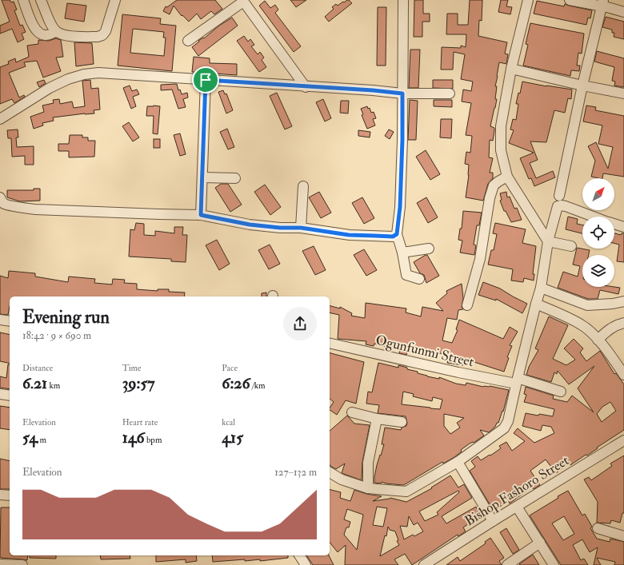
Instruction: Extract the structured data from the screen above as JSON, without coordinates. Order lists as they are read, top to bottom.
{
  "streets": {
    "street": ["Ogunfunmi Street", "Bishop Fashoro Street"]
  },
  "north": "top right",
  "page": {
    "heading": ["Evening run", "18:42 · 9 × 690 m"],
    "stats": [
      ["Distance", "6.21 km"],
      ["Time", "39:57"],
      ["Pace", "6:26 /km"],
      ["Elevation", "54 m"],
      ["Heart rate", "146 bpm"],
      ["kcal", "415"]
    ],
    "chart": ["Elevation", "127–132 m"]
  }
}
